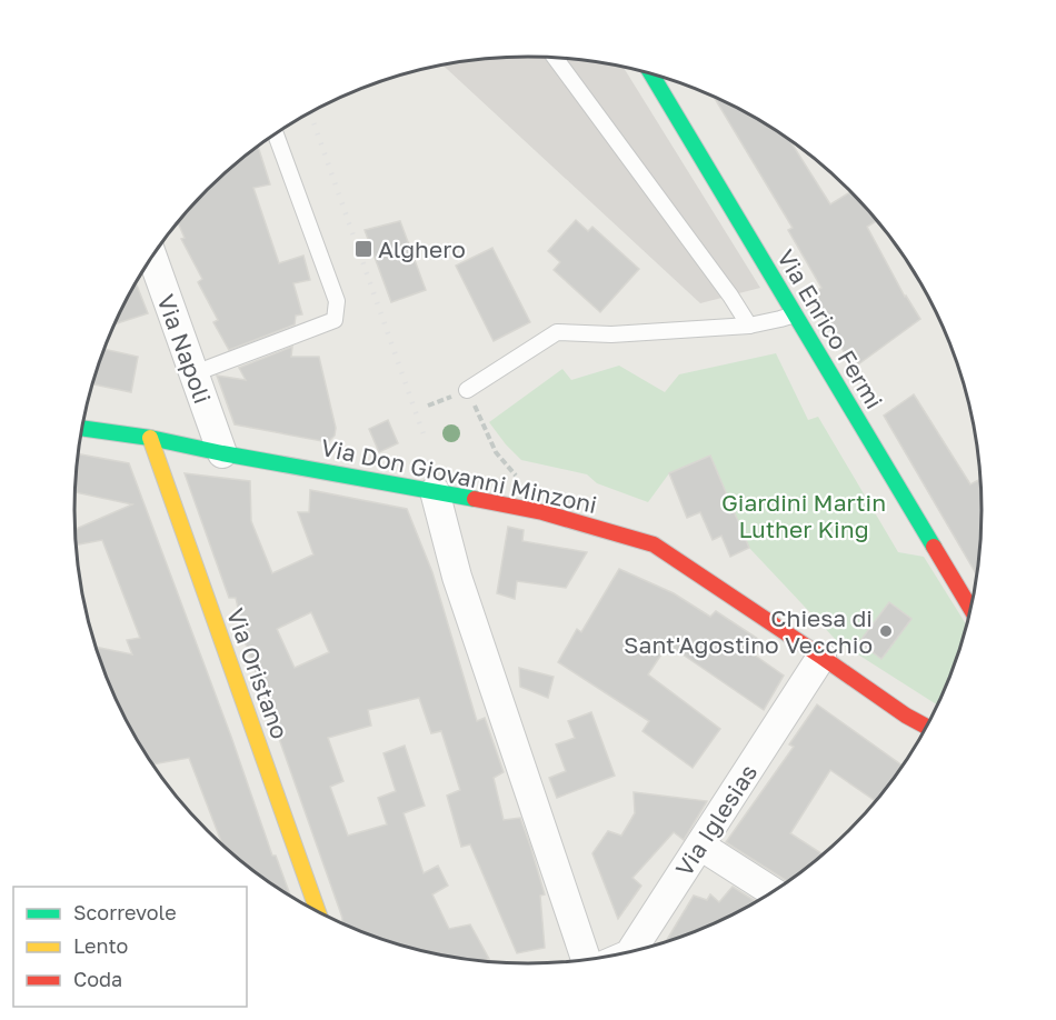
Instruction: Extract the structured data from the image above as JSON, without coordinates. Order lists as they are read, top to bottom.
{
  "streets": {
    "street": [
      "Via Enrico Fermi",
      "Via Napoli",
      "Via Don Giovanni Minzoni",
      "Via Oristano",
      "Via Iglesias"
    ]
  },
  "crossings": [
    ["Via Napoli", "Via Don Giovanni Minzoni"],
    ["Via Don Giovanni Minzoni", "Via Oristano"],
    ["Via Don Giovanni Minzoni", "Via Iglesias"]
  ],
  "parks": ["Giardini Martin Luther King"],
  "places": {
    "transit": ["Alghero"],
    "other": ["Chiesa di Sant'Agostino Vecchio"]
  },
  "legend": ["Scorrevole", "Lento", "Coda"]
}
